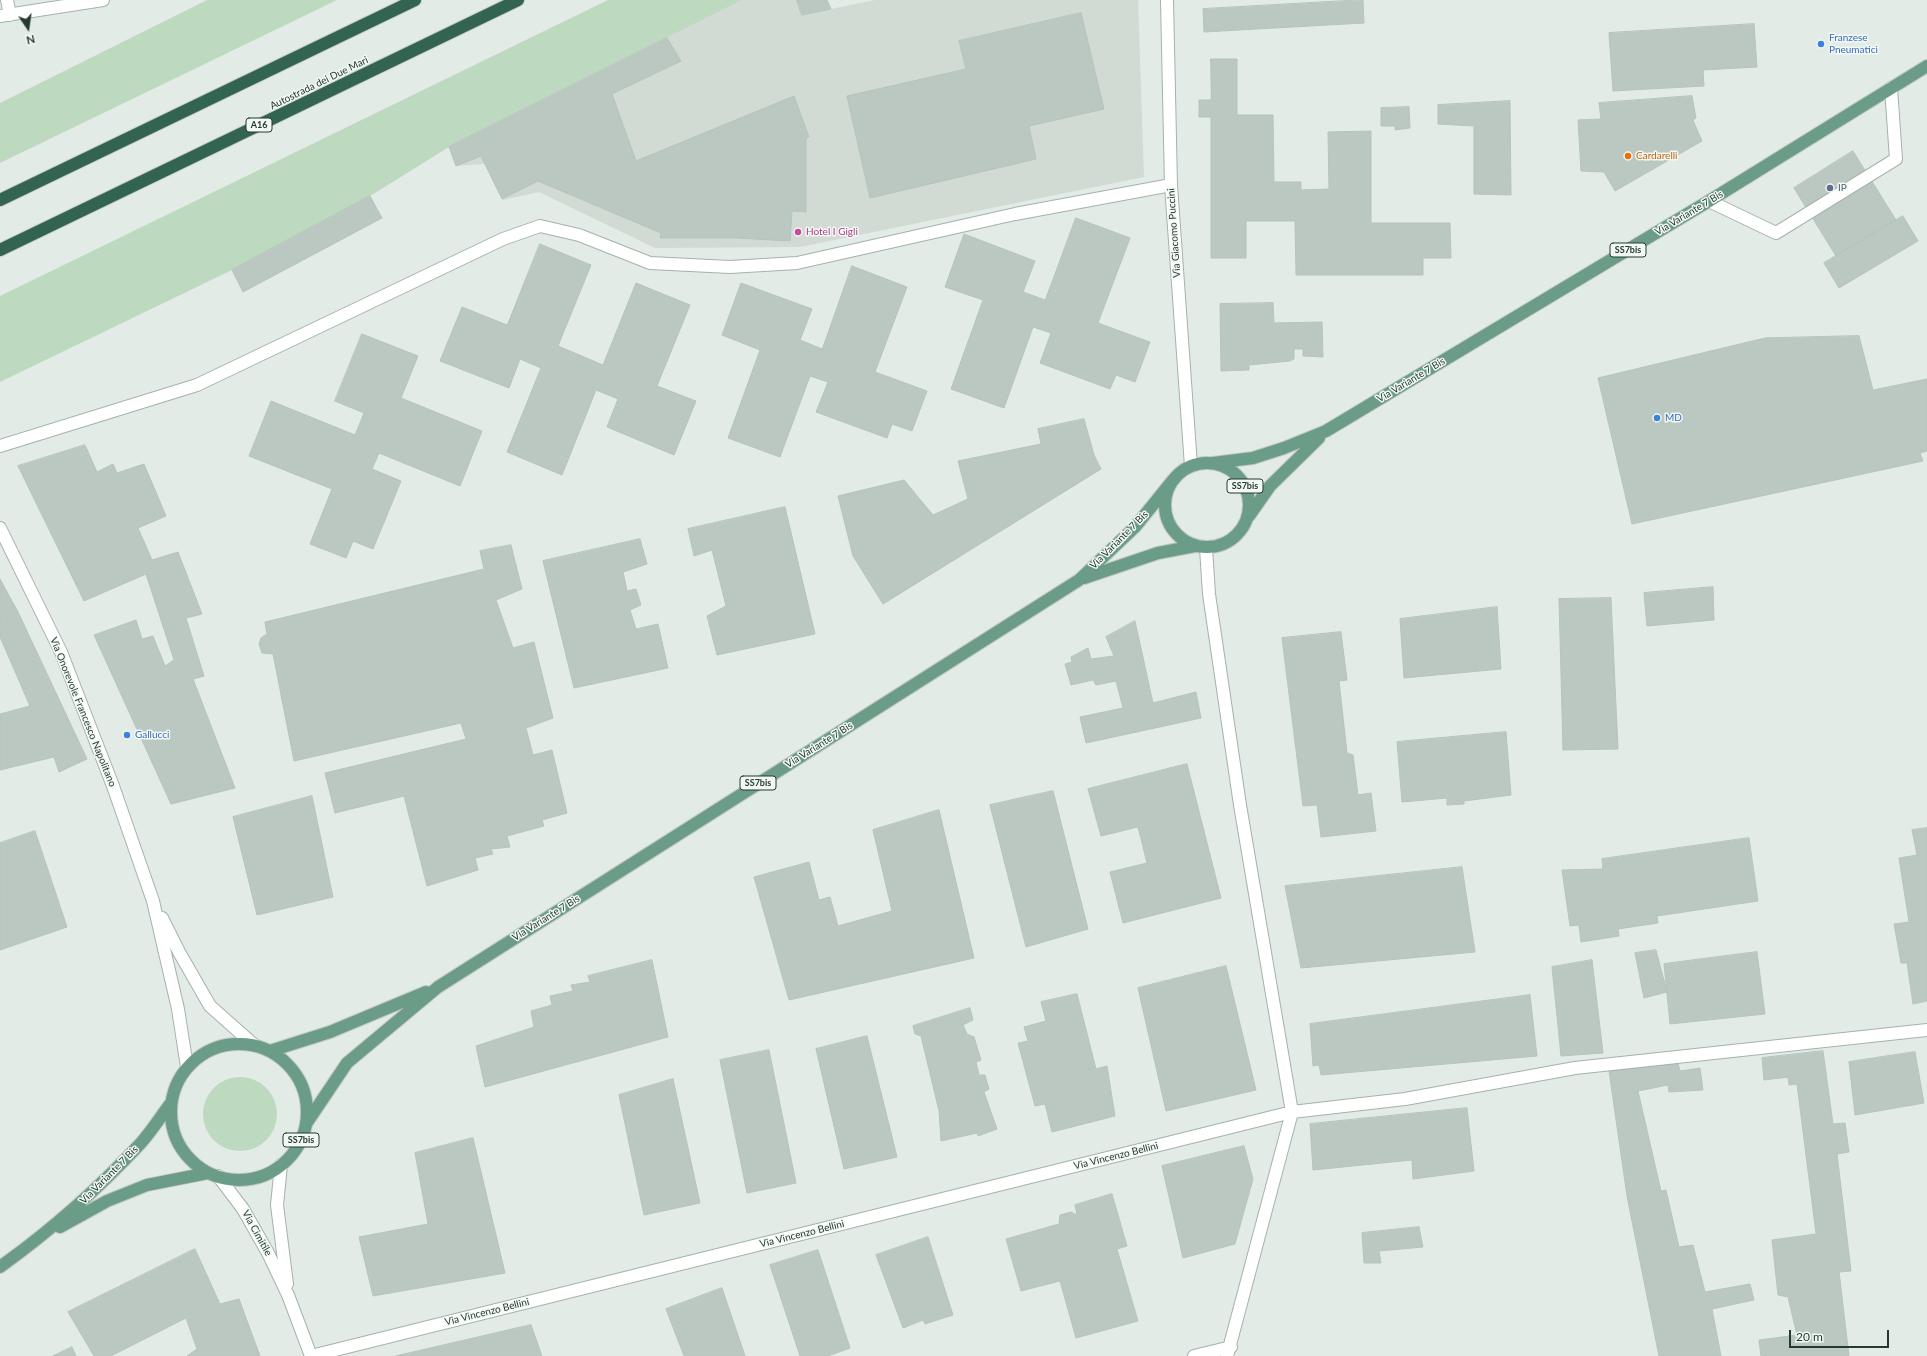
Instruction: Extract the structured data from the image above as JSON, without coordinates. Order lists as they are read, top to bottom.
{
  "streets": {
    "highway": ["Autostrada dei Due Mari", "A16"],
    "main road": ["Via Variante 7 Bis", "SS7bis"],
    "street": [
      "Via Giacomo Puccini",
      "Via Onorevole Francesco Napolitano",
      "Via Vincenzo Bellini",
      "Via Cimitile"
    ]
  },
  "crossings": [
    ["Via Variante 7 Bis", "Via Giacomo Puccini"],
    ["Via Variante 7 Bis", "SS7bis"],
    ["Via Variante 7 Bis", "Via Onorevole Francesco Napolitano"],
    ["Via Variante 7 Bis", "Via Cimitile"],
    ["Via Giacomo Puccini", "SS7bis"],
    ["SS7bis", "Via Onorevole Francesco Napolitano"],
    ["SS7bis", "Via Cimitile"],
    ["Via Onorevole Francesco Napolitano", "Via Cimitile"],
    ["Via Vincenzo Bellini", "Via Cimitile"]
  ],
  "places": [
    "Franzese Pneumatici",
    "Cardarelli",
    "IP",
    "Hotel I Gigli",
    "MD",
    "Gallucci"
  ],
  "scale_bar": "20 m",
  "north": "bottom"
}
